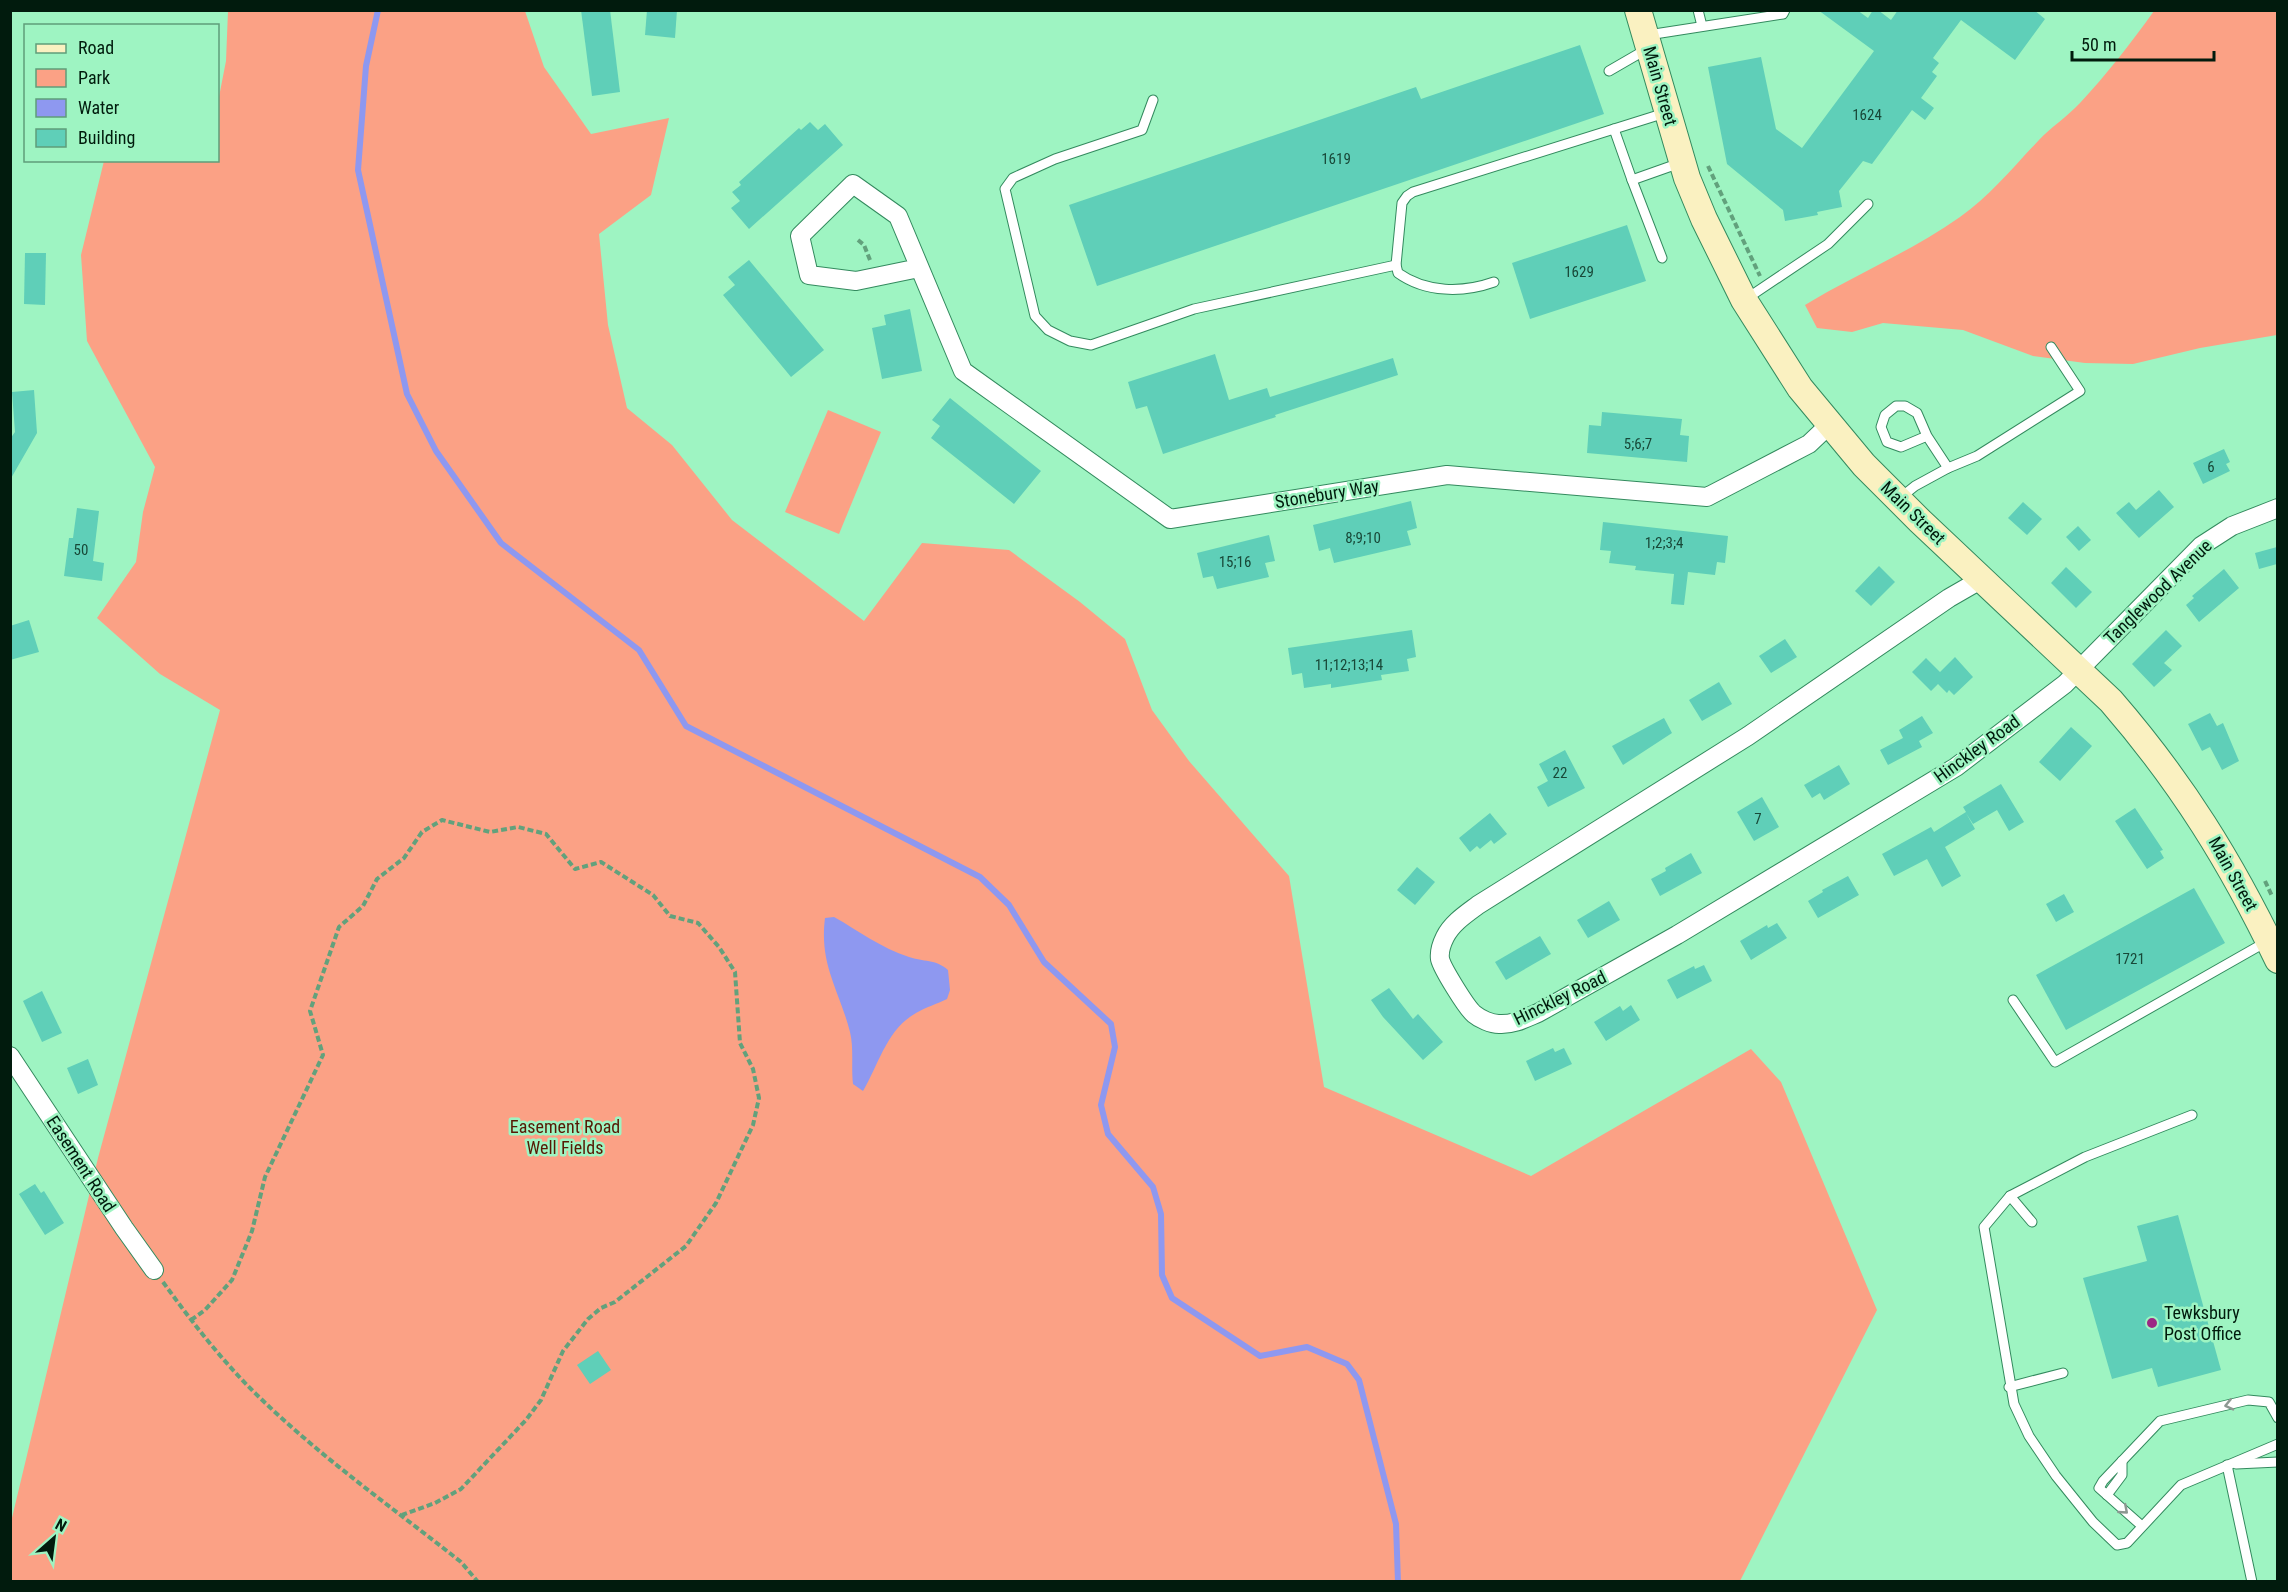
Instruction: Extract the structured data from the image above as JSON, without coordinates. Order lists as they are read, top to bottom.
{
  "streets": {
    "main road": ["Main Street"],
    "street": [
      "Stonebury Way",
      "Tanglewood Avenue",
      "Hinckley Road",
      "Easement Road"
    ]
  },
  "crossings": [
    ["Main Street", "Stonebury Way"],
    ["Main Street", "Tanglewood Avenue"],
    ["Main Street", "Hinckley Road"],
    ["Tanglewood Avenue", "Hinckley Road"]
  ],
  "parks": ["Easement Road Well Fields"],
  "places": ["Tewksbury Post Office"],
  "house_numbers": [
    "1624",
    "1619",
    "1629",
    "5;6;7",
    "6",
    "8;9;10",
    "1;2;3;4",
    "50",
    "15;16",
    "11;12;13;14",
    "22",
    "7",
    "1721"
  ],
  "legend": [
    "Road",
    "Park",
    "Water",
    "Building"
  ],
  "scale_bar": "50 m",
  "north": "top right"
}
